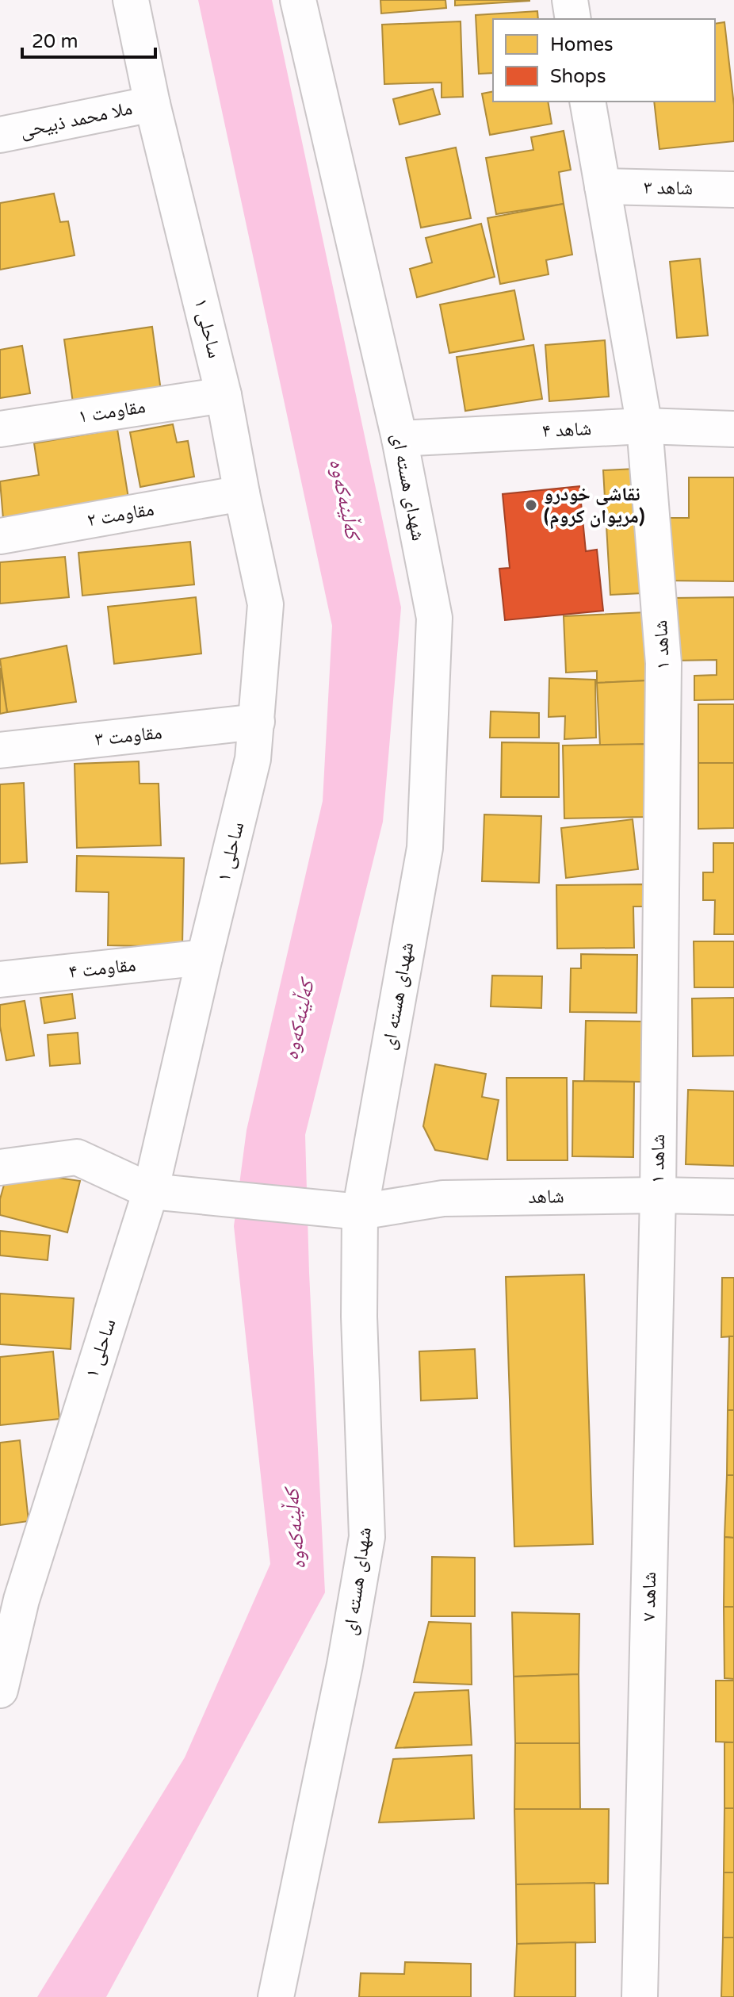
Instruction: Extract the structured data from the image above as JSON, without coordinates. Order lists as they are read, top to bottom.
{
  "streets": {
    "street": [
      "ملا محمد ذبیحی",
      "شاهد ۳",
      "ساحلی ۱",
      "مقاومت ۱",
      "شاهد ۴",
      "شهدای هسته ای",
      "مقاومت ۲",
      "شاهد ۱",
      "مقاومت ۳",
      "مقاومت ۴",
      "شاهد",
      "شاهد ۷"
    ]
  },
  "crossings": [
    ["ملا محمد ذبیحی", "ساحلی ۱"],
    ["شاهد ۳", "شاهد ۱"],
    ["ساحلی ۱", "مقاومت ۱"],
    ["ساحلی ۱", "مقاومت ۲"],
    ["ساحلی ۱", "مقاومت ۳"],
    ["ساحلی ۱", "مقاومت ۴"],
    ["ساحلی ۱", "شاهد"],
    ["شاهد ۴", "شهدای هسته ای"],
    ["شاهد ۴", "شاهد ۱"],
    ["شهدای هسته ای", "شاهد"],
    ["شاهد ۱", "شاهد"],
    ["شاهد ۱", "شاهد ۷"],
    ["شاهد", "شاهد ۷"]
  ],
  "water": ["کەڵینەکەوە"],
  "places": ["نقاشی خودرو (مریوان کروم)"],
  "legend": ["Homes", "Shops"],
  "scale_bar": "20 m"
}
